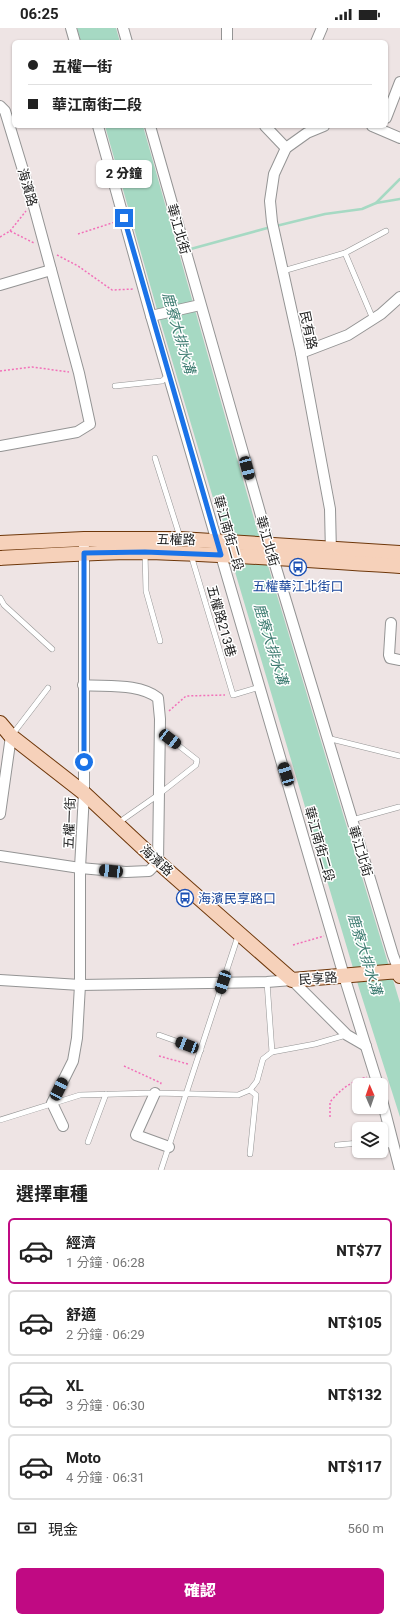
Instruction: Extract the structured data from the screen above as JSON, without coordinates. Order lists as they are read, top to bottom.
{
  "streets": {
    "street": [
      "海濱路",
      "華江北街",
      "民有路",
      "華江南街二段",
      "五權路",
      "五權一街",
      "民享路"
    ],
    "lane": ["五權路213巷"]
  },
  "crossings": [
    ["海濱路", "華江南街二段"],
    ["海濱路", "五權一街"],
    ["海濱路", "民享路"],
    ["華江北街", "五權路"],
    ["華江北街", "民享路"],
    ["民有路", "五權路"],
    ["華江南街二段", "五權路"],
    ["華江南街二段", "民享路"],
    ["五權路", "五權路213巷"],
    ["五權路", "五權一街"]
  ],
  "water": ["鹿寮大排水溝"],
  "places": {
    "bus stop": ["五權華江北街口", "海濱民享路口"]
  },
  "north": "top",
  "page": {
    "status": "06:25",
    "banner": ["五權一街", "華江南街二段"],
    "bubble": "2 分鐘",
    "heading": "選擇車種",
    "list": [
      {
        "name": "經濟",
        "note": "1 分鐘 · 06:28",
        "value": "NT$77"
      },
      {
        "name": "舒適",
        "note": "2 分鐘 · 06:29",
        "value": "NT$105"
      },
      {
        "name": "XL",
        "note": "3 分鐘 · 06:30",
        "value": "NT$132"
      },
      {
        "name": "Moto",
        "note": "4 分鐘 · 06:31",
        "value": "NT$117"
      }
    ],
    "pay": ["現金", "560 m"],
    "buttons": "確認"
  }
}
